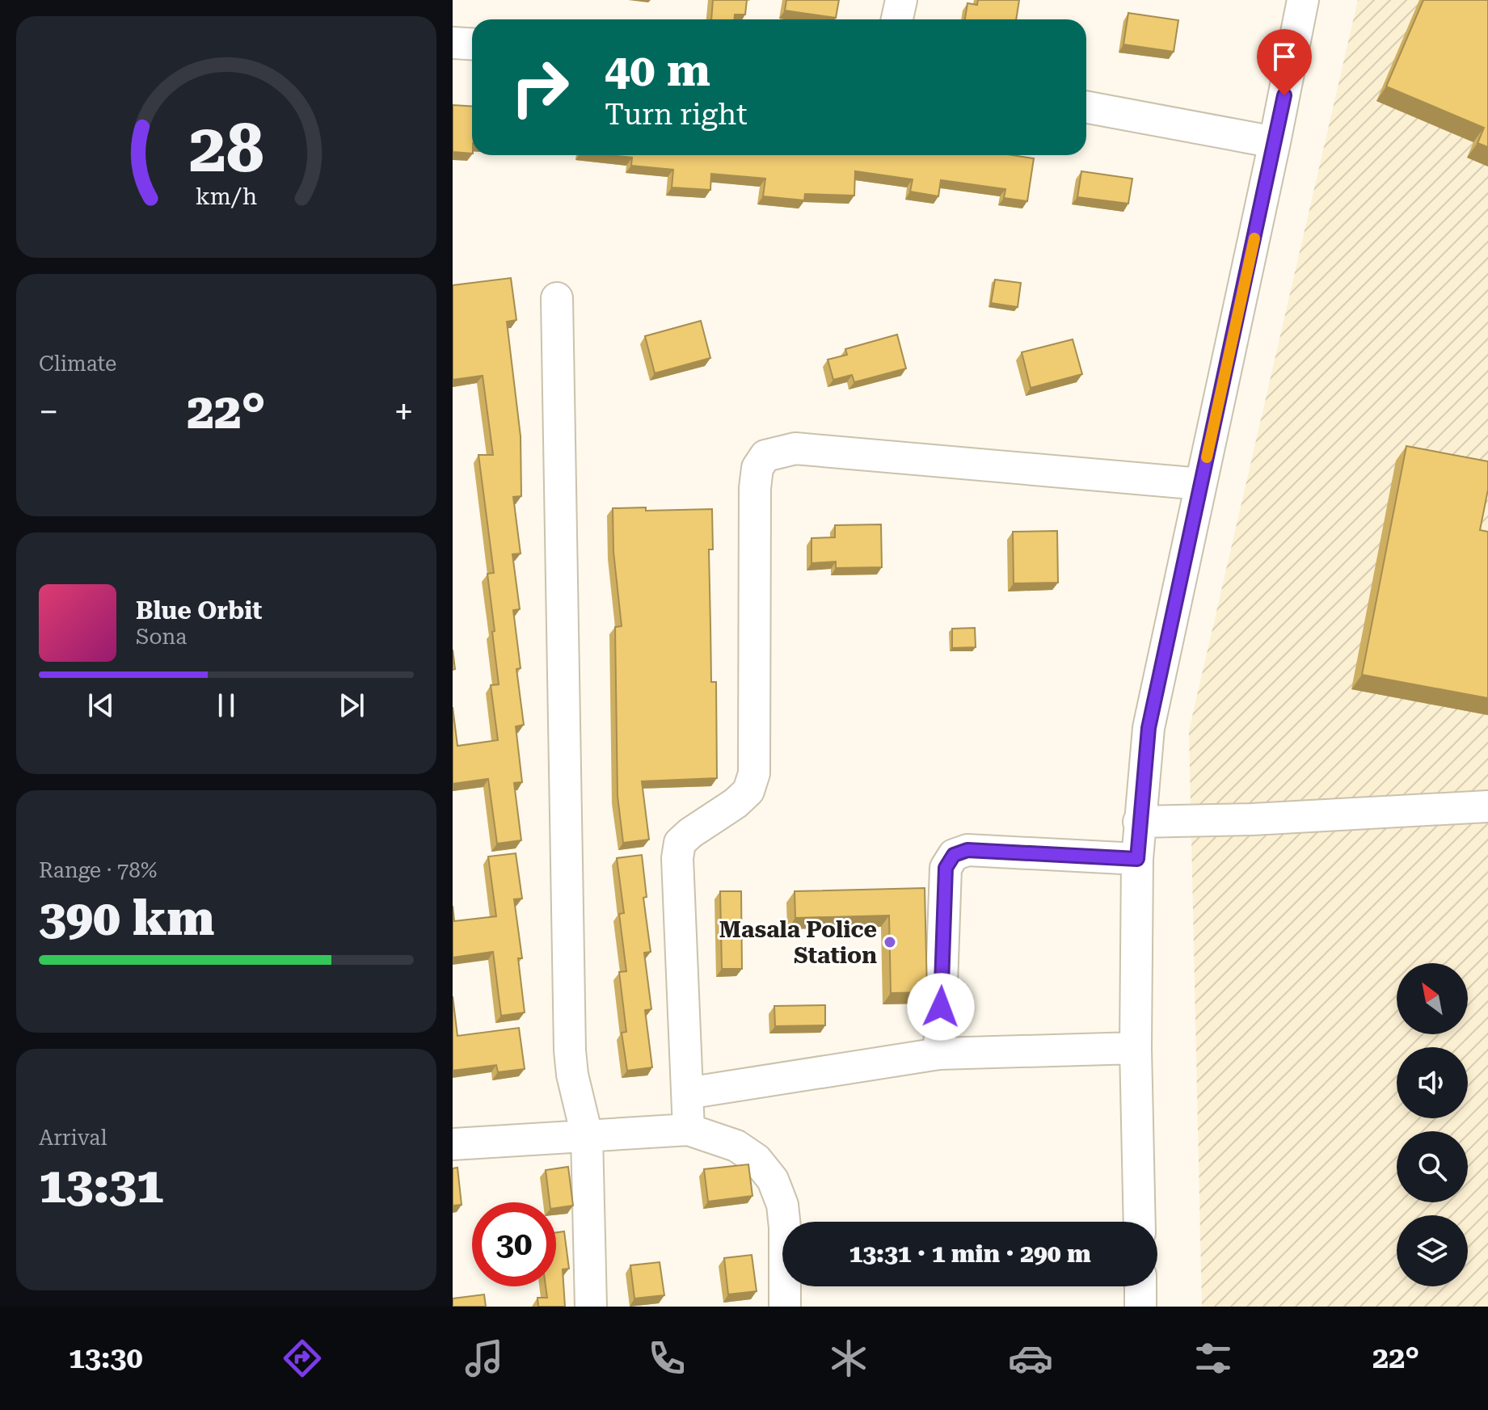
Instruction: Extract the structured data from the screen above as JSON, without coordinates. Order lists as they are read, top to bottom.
{
  "places": ["Masala Police Station"],
  "north": "top left",
  "page": {
    "turn": ["40 m", "Turn right"],
    "tile": [
      "Climate",
      ["Range · 78%", "390 km"],
      ["Arrival", "13:31"]
    ],
    "heat": ["−", "22°", "+"],
    "song": ["Blue Orbit", "Sona"],
    "limit": "30",
    "trip": "13:31 · 1 min · 290 m",
    "tabs": ["13:30", "22°"],
    "gauge": ["28", "km/h"]
  }
}
